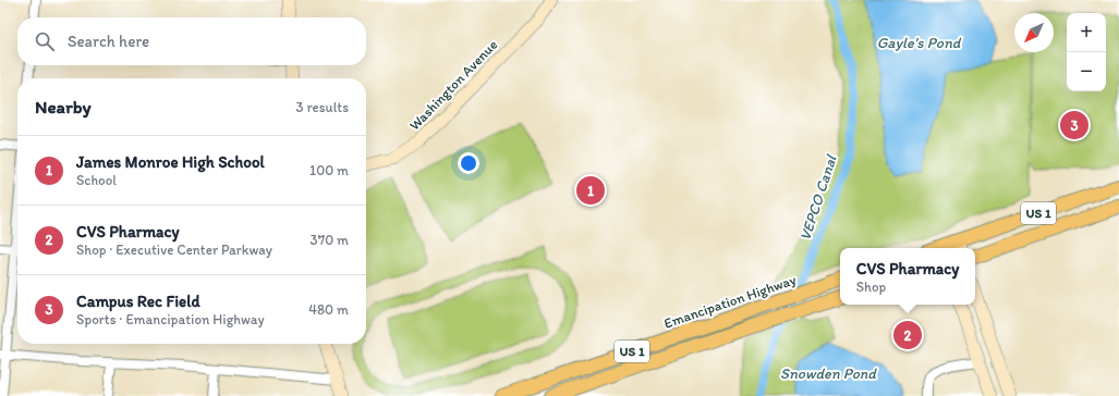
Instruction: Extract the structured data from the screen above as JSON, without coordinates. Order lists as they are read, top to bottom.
{
  "streets": {
    "main road": ["US 1", "Emancipation Highway"],
    "street": ["Washington Avenue"]
  },
  "water": ["Gayle's Pond", "VEPCO Canal", "Snowden Pond"],
  "north": "bottom left",
  "page": {
    "map_buttons": ["+", "−"],
    "search": "Search here",
    "heading": ["Nearby", "3 results"],
    "pins": ["3", "1", "2"],
    "list": [
      {
        "mark": "1",
        "name": "James Monroe High School",
        "note": "School",
        "value": "100 m"
      },
      {
        "mark": "2",
        "name": "CVS Pharmacy",
        "note": "Shop · Executive Center Parkway",
        "value": "370 m"
      },
      {
        "mark": "3",
        "name": "Campus Rec Field",
        "note": "Sports · Emancipation Highway",
        "value": "480 m"
      }
    ],
    "popup": ["CVS Pharmacy", "Shop"]
  }
}
